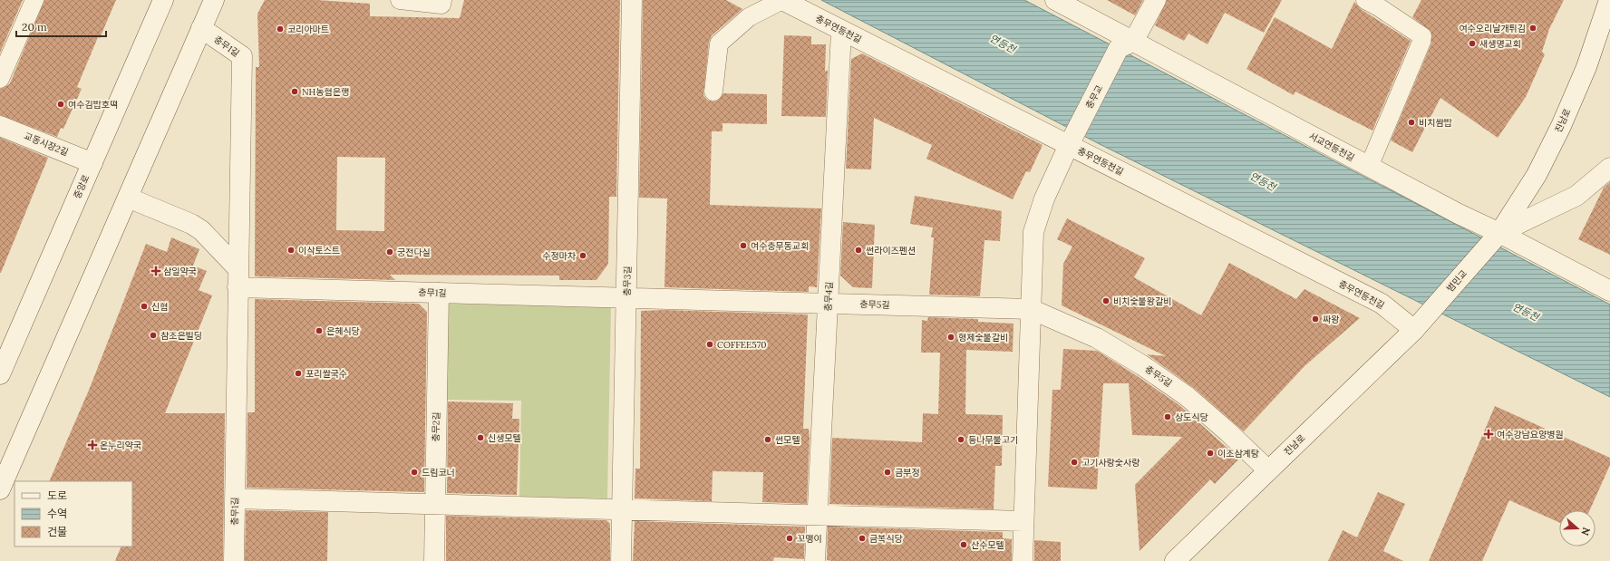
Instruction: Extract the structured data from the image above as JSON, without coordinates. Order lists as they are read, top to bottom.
{
  "streets": {
    "street": [
      "충무연등천길",
      "충무1길",
      "충무교",
      "진남로",
      "교동시장2길",
      "서교연등천길",
      "중앙로",
      "충무3길",
      "범민교",
      "충무4길",
      "충무5길",
      "충무2길"
    ]
  },
  "crossings": [
    ["충무연등천길", "충무교"],
    ["충무연등천길", "진남로"],
    ["충무연등천길", "범민교"],
    ["충무연등천길", "충무4길"],
    ["충무1길", "충무3길"],
    ["충무1길", "충무4길"],
    ["충무1길", "충무5길"],
    ["충무1길", "충무2길"],
    ["충무교", "서교연등천길"],
    ["진남로", "서교연등천길"],
    ["진남로", "범민교"],
    ["진남로", "충무5길"],
    ["교동시장2길", "중앙로"],
    ["서교연등천길", "범민교"],
    ["충무4길", "충무5길"]
  ],
  "water": ["연등천"],
  "places": {
    "other": [
      "여수오리날개튀김",
      "코리아마트",
      "새생명교회",
      "NH농협은행",
      "여수김밥호떡",
      "비치쌈밥",
      "여수충무동교회",
      "이삭토스트",
      "썬라이즈펜션",
      "궁전다실",
      "수정마차",
      "비치숯불왕갈비",
      "신협",
      "짜왕",
      "은혜식당",
      "참조은빌딩",
      "형제숯불갈비",
      "COFFEE570",
      "포리쌀국수",
      "상도식당",
      "신생모텔",
      "썬모텔",
      "등나무불고기",
      "이조삼계탕",
      "고기사랑숯사랑",
      "드림코너",
      "금부정",
      "꼬맹이",
      "금복식당",
      "산수모텔"
    ],
    "health": ["삼일약국", "여수강남요양병원", "온누리약국"]
  },
  "legend": ["도로", "수역", "건물"],
  "scale_bar": "20 m",
  "north": "right"
}
